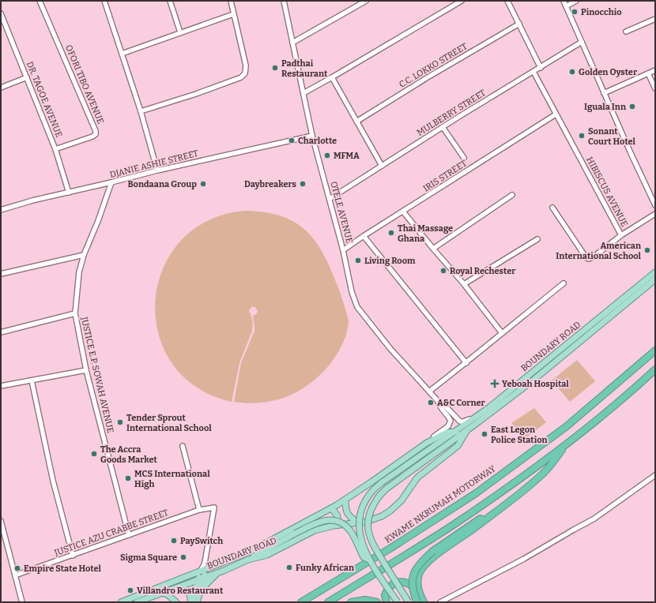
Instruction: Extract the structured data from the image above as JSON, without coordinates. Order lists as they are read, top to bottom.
{
  "streets": {
    "highway": ["KWAME NKRUMAH MOTORWAY"],
    "main road": ["BOUNDARY ROAD"],
    "street": [
      "C.C. LOKKO STREET",
      "OFORI TIBO AVENUE",
      "DR. TAGOE AVENUE",
      "MULBERRY STREET",
      "DJANIE ASHIE STREET",
      "IRIS STREET",
      "HIBISCUS AVENUE",
      "OTELE AVENUE",
      "JUSTICE E.P. SOWAH AVENUE",
      "JUSTICE AZU CRABBE STREET"
    ]
  },
  "crossings": [
    ["OFORI TIBO AVENUE", "DR. TAGOE AVENUE"],
    ["DR. TAGOE AVENUE", "DJANIE ASHIE STREET"],
    ["MULBERRY STREET", "HIBISCUS AVENUE"],
    ["MULBERRY STREET", "OTELE AVENUE"],
    ["DJANIE ASHIE STREET", "OTELE AVENUE"],
    ["DJANIE ASHIE STREET", "JUSTICE E.P. SOWAH AVENUE"],
    ["IRIS STREET", "HIBISCUS AVENUE"],
    ["IRIS STREET", "OTELE AVENUE"],
    ["OTELE AVENUE", "BOUNDARY ROAD"],
    ["BOUNDARY ROAD", "JUSTICE AZU CRABBE STREET"],
    ["JUSTICE E.P. SOWAH AVENUE", "JUSTICE AZU CRABBE STREET"]
  ],
  "places": {
    "other": [
      "Pinocchio",
      "Padthai Restaurant",
      "Golden Oyster",
      "Iguala Inn",
      "Sonant Court Hotel",
      "Charlotte",
      "MFMA",
      "Bondaana Group",
      "Daybreakers",
      "Thai Massage Ghana",
      "American International School",
      "Living Room",
      "Royal Rechester",
      "A&C Corner",
      "Tender Sprout International School",
      "East Legon Police Station",
      "The Accra Goods Market",
      "MCS International High",
      "PaySwitch",
      "Sigma Square",
      "Funky African",
      "Empire State Hotel",
      "Villandro Restaurant"
    ],
    "health": ["Yeboah Hospital"]
  }
}
